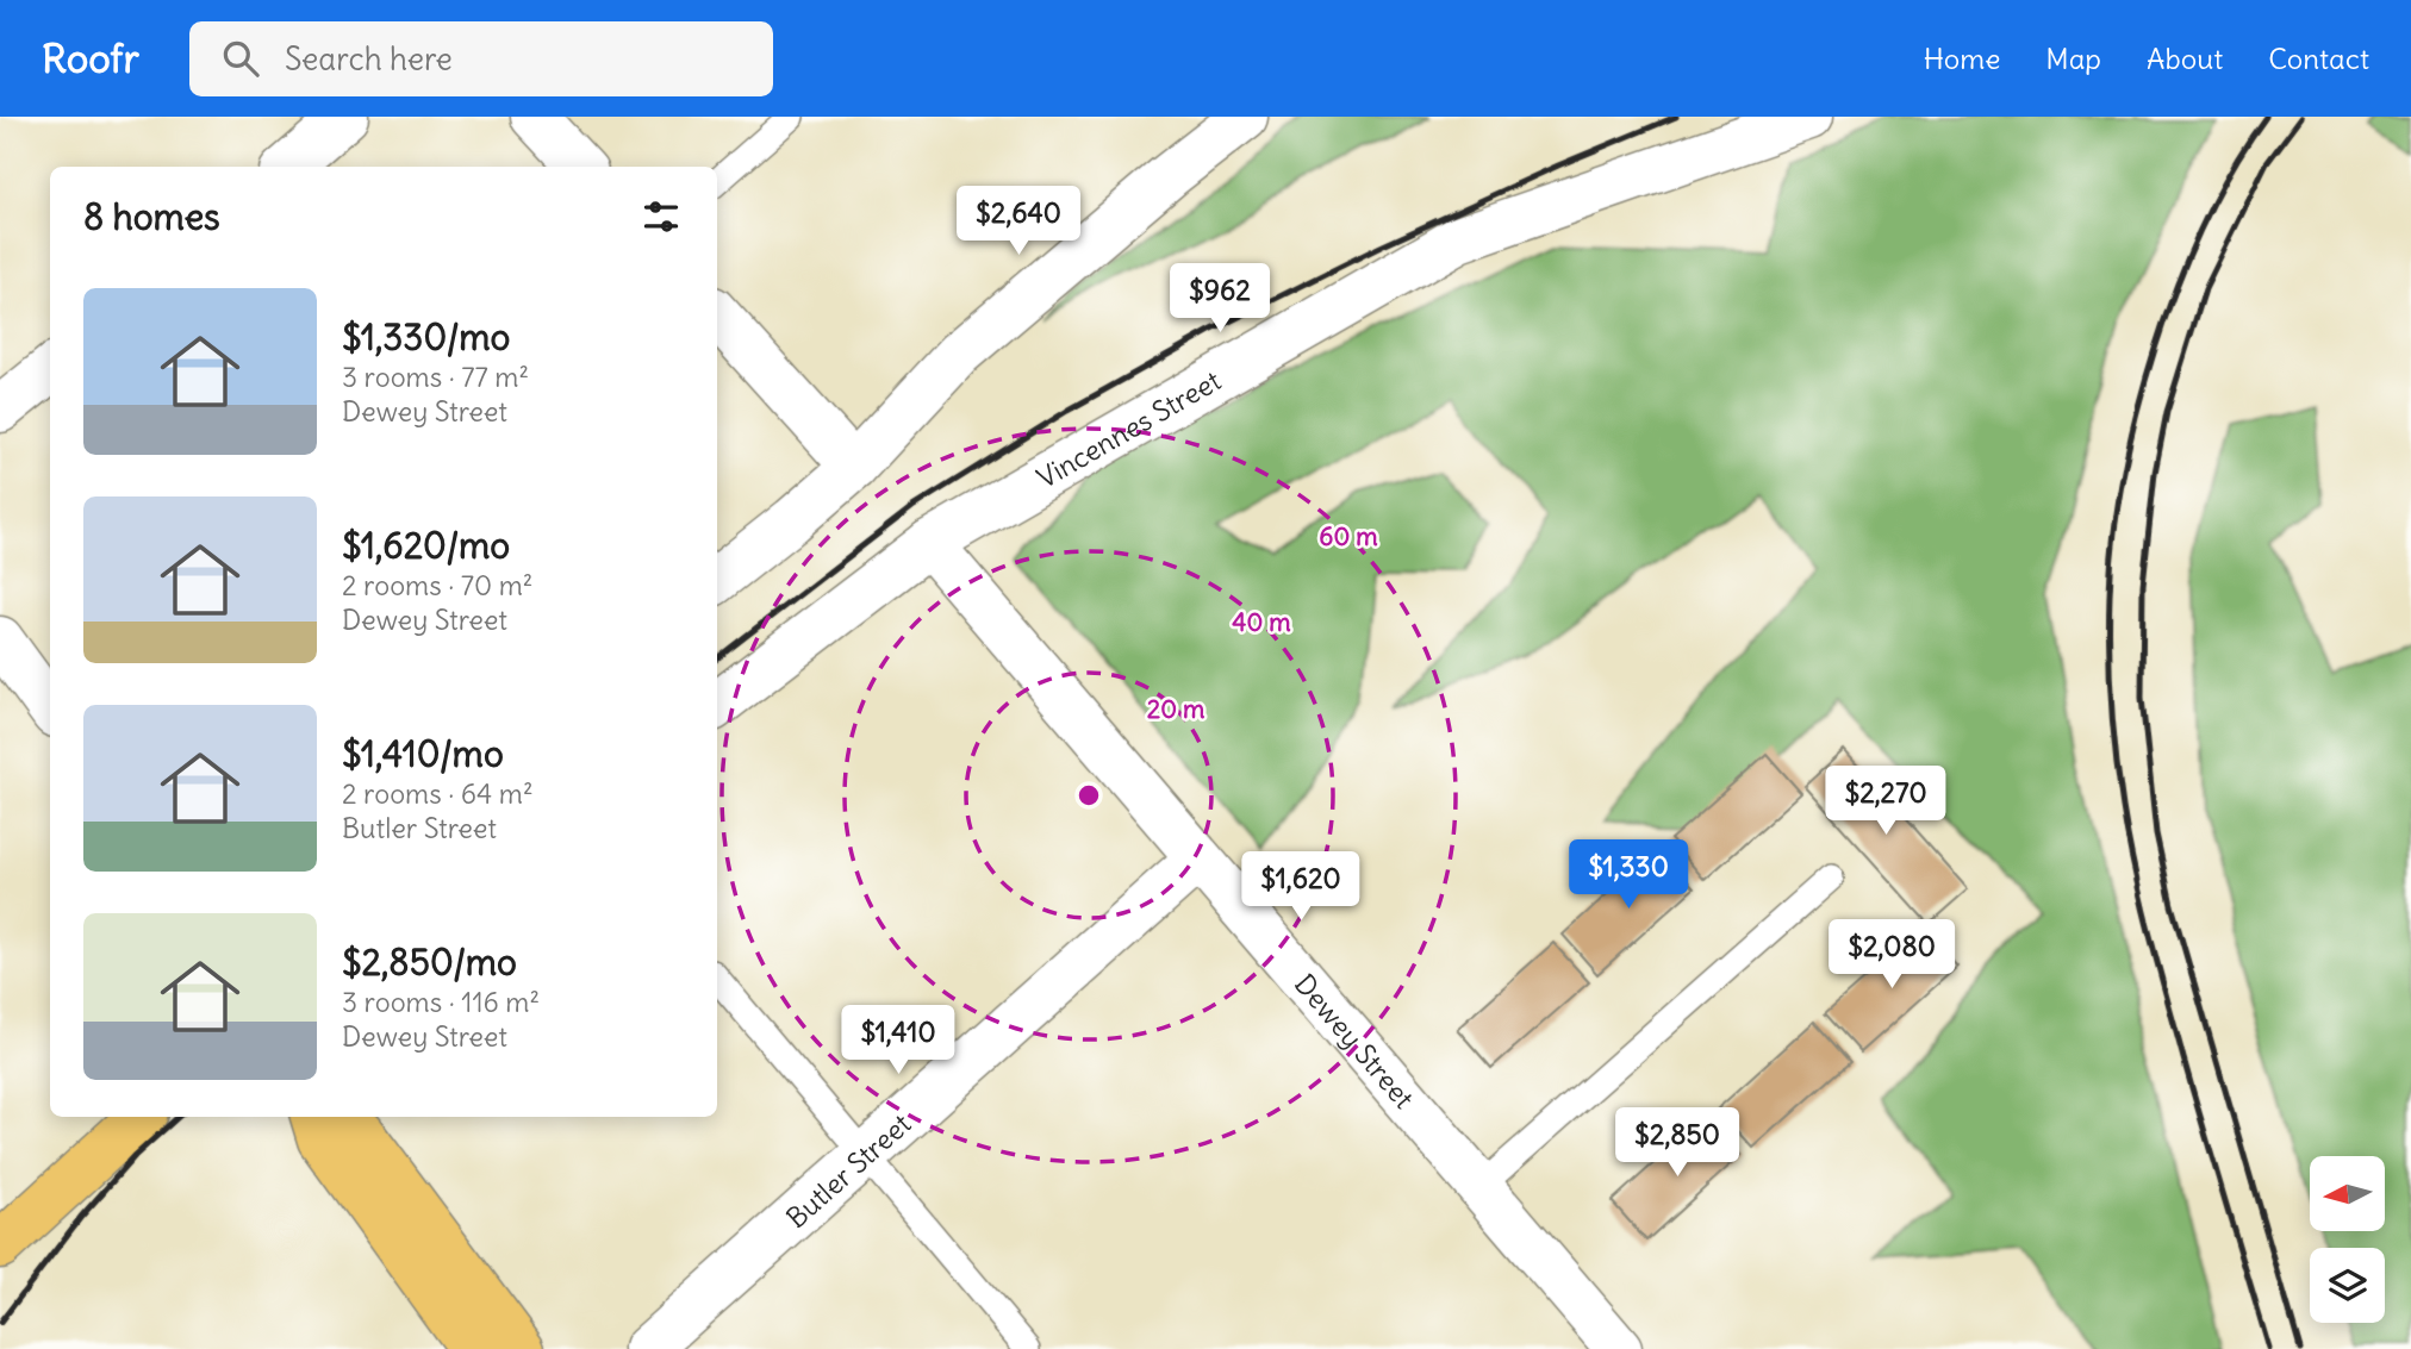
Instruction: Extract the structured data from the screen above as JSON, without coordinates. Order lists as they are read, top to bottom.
{
  "streets": {
    "street": ["Vincennes Street", "Dewey Street", "Butler Street"]
  },
  "crossings": [
    ["Vincennes Street", "Dewey Street"],
    ["Dewey Street", "Butler Street"]
  ],
  "north": "left",
  "page": {
    "header": "Roofr",
    "search": "Search here",
    "nav": [
      "Home",
      "Map",
      "About",
      "Contact"
    ],
    "heading": "8 homes",
    "price": [
      "$2,640",
      "$962",
      "$2,270",
      "$1,330",
      "$1,620",
      "$2,080",
      "$1,410",
      "$2,850"
    ],
    "list": [
      {
        "name": "$1,330/mo",
        "note": "3 rooms · 77 m² · Dewey Street"
      },
      {
        "name": "$1,620/mo",
        "note": "2 rooms · 70 m² · Dewey Street"
      },
      {
        "name": "$1,410/mo",
        "note": "2 rooms · 64 m² · Butler Street"
      },
      {
        "name": "$2,850/mo",
        "note": "3 rooms · 116 m² · Dewey Street"
      }
    ]
  },
  "rings": ["60 m", "40 m", "20 m"]
}
